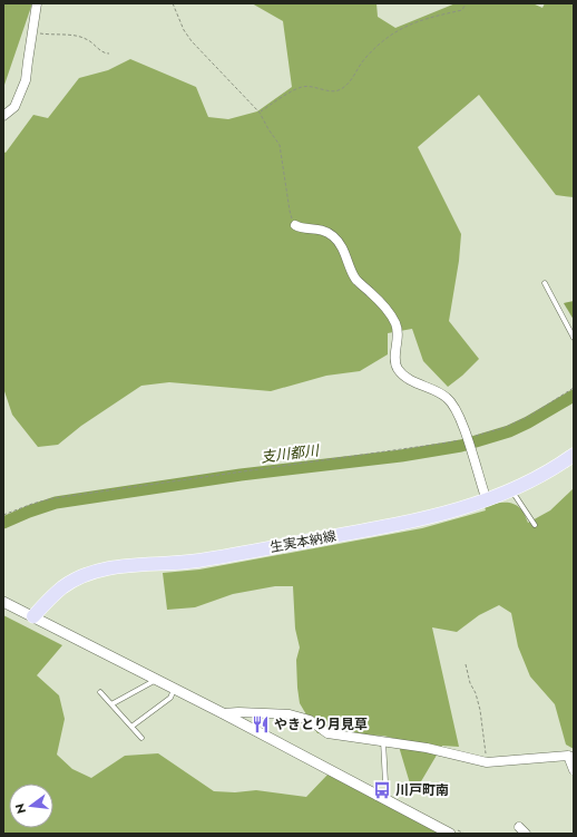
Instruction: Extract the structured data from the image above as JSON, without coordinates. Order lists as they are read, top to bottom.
{
  "streets": {
    "main road": ["生実本納線"]
  },
  "water": ["支川都川"],
  "places": {
    "restaurant": ["やきとり月見草"],
    "bus stop": ["川戸町南"]
  },
  "north": "left"
}
